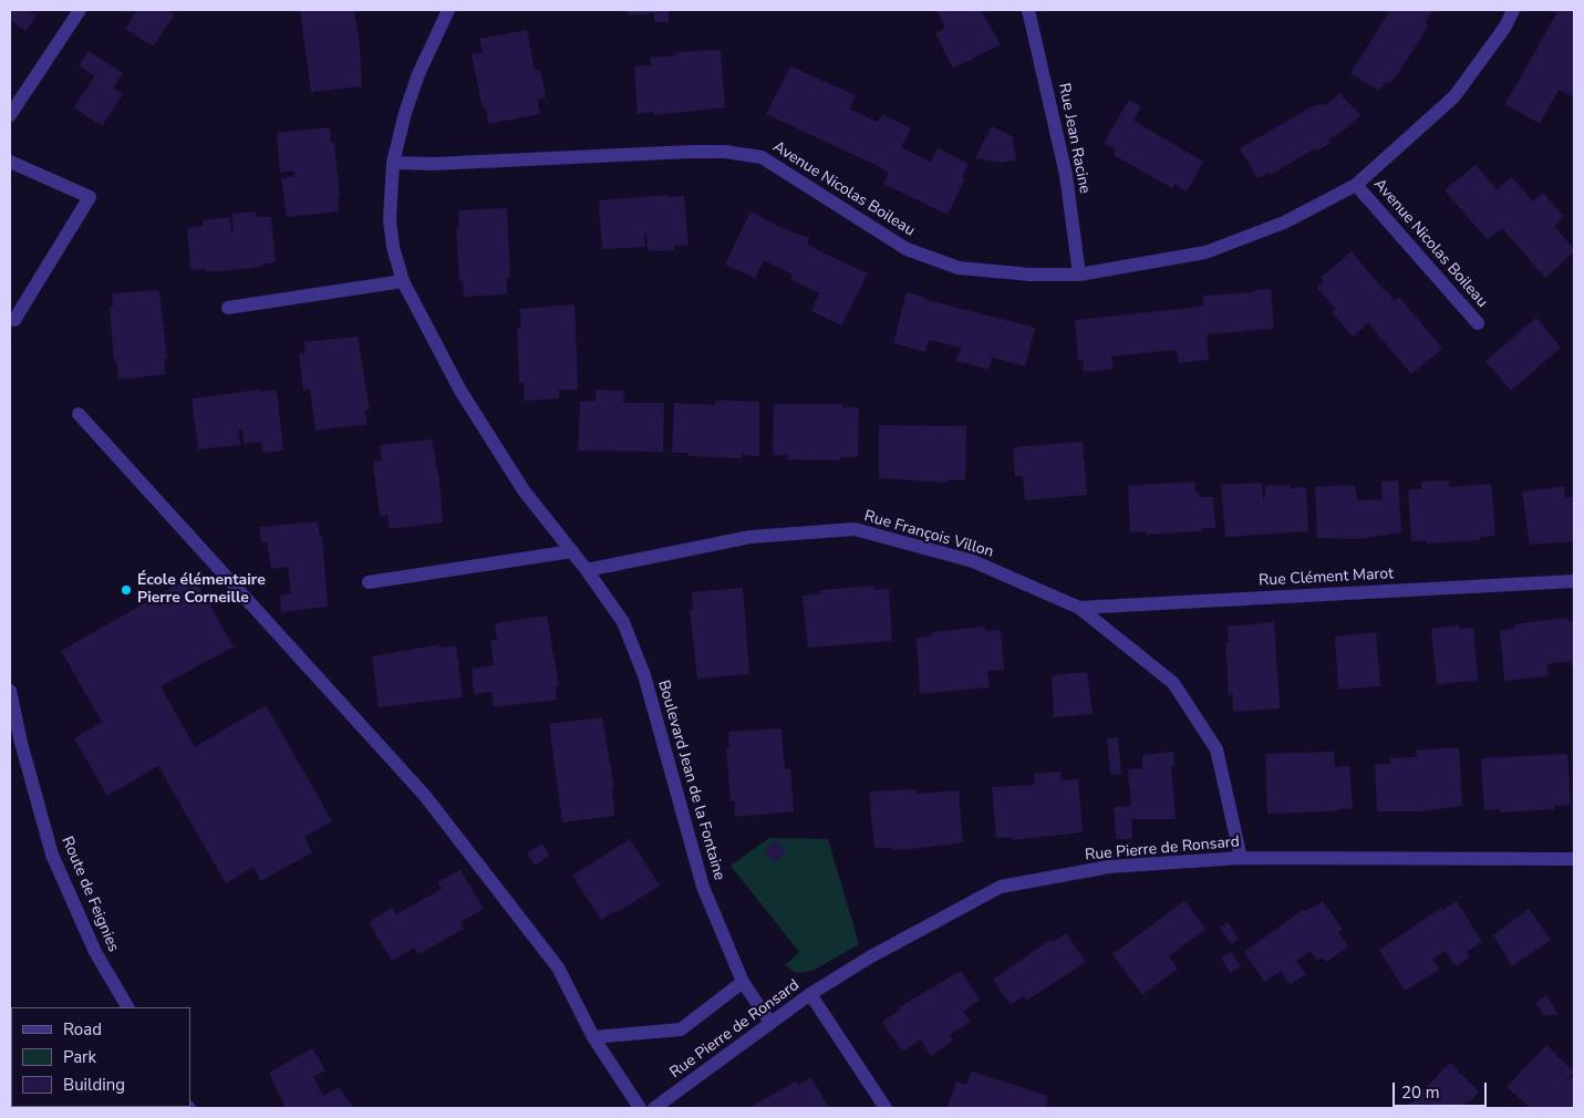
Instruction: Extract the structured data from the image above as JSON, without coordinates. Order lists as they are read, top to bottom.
{
  "streets": {
    "street": [
      "Rue Jean Racine",
      "Avenue Nicolas Boileau",
      "Rue François Villon",
      "Rue Clément Marot",
      "Boulevard Jean de la Fontaine",
      "Rue Pierre de Ronsard",
      "Route de Feignies"
    ]
  },
  "crossings": [
    ["Rue Jean Racine", "Avenue Nicolas Boileau"],
    ["Avenue Nicolas Boileau", "Boulevard Jean de la Fontaine"],
    ["Rue François Villon", "Rue Clément Marot"],
    ["Rue François Villon", "Boulevard Jean de la Fontaine"],
    ["Rue François Villon", "Rue Pierre de Ronsard"],
    ["Boulevard Jean de la Fontaine", "Rue Pierre de Ronsard"]
  ],
  "places": ["École élémentaire Pierre Corneille"],
  "legend": ["Road", "Park", "Building"],
  "scale_bar": "20 m"
}
